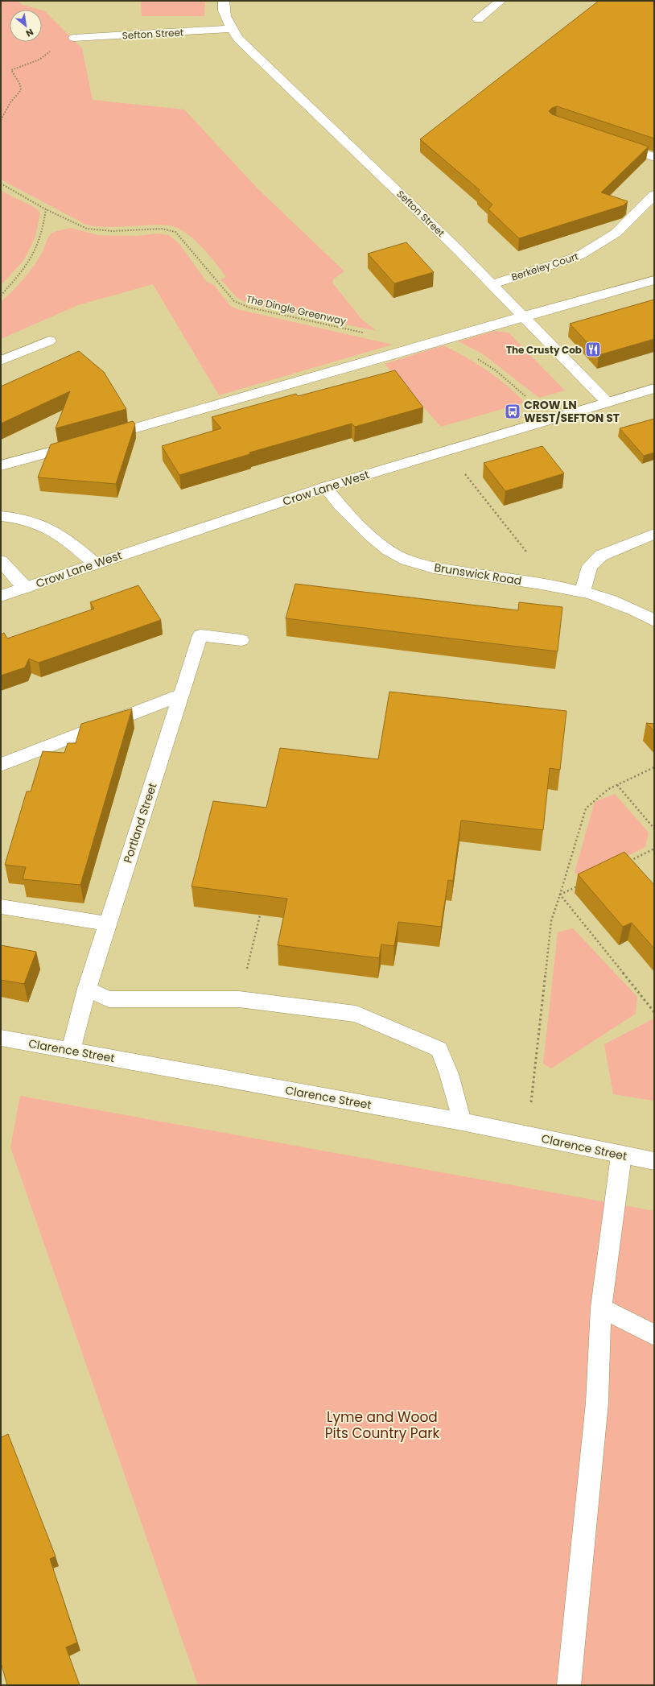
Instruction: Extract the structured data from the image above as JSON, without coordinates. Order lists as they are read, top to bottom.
{
  "streets": {
    "street": [
      "Sefton Street",
      "Berkeley Court",
      "Crow Lane West",
      "Brunswick Road",
      "Portland Street",
      "Clarence Street"
    ],
    "path": ["The Dingle Greenway"]
  },
  "crossings": [
    ["Sefton Street", "Berkeley Court"],
    ["Sefton Street", "Crow Lane West"],
    ["Crow Lane West", "Brunswick Road"],
    ["Portland Street", "Clarence Street"]
  ],
  "parks": ["Lyme and Wood Pits Country Park"],
  "places": {
    "restaurant": ["The Crusty Cob"],
    "bus stop": ["CROW LN WEST/SEFTON ST"]
  },
  "north": "bottom right"
}
